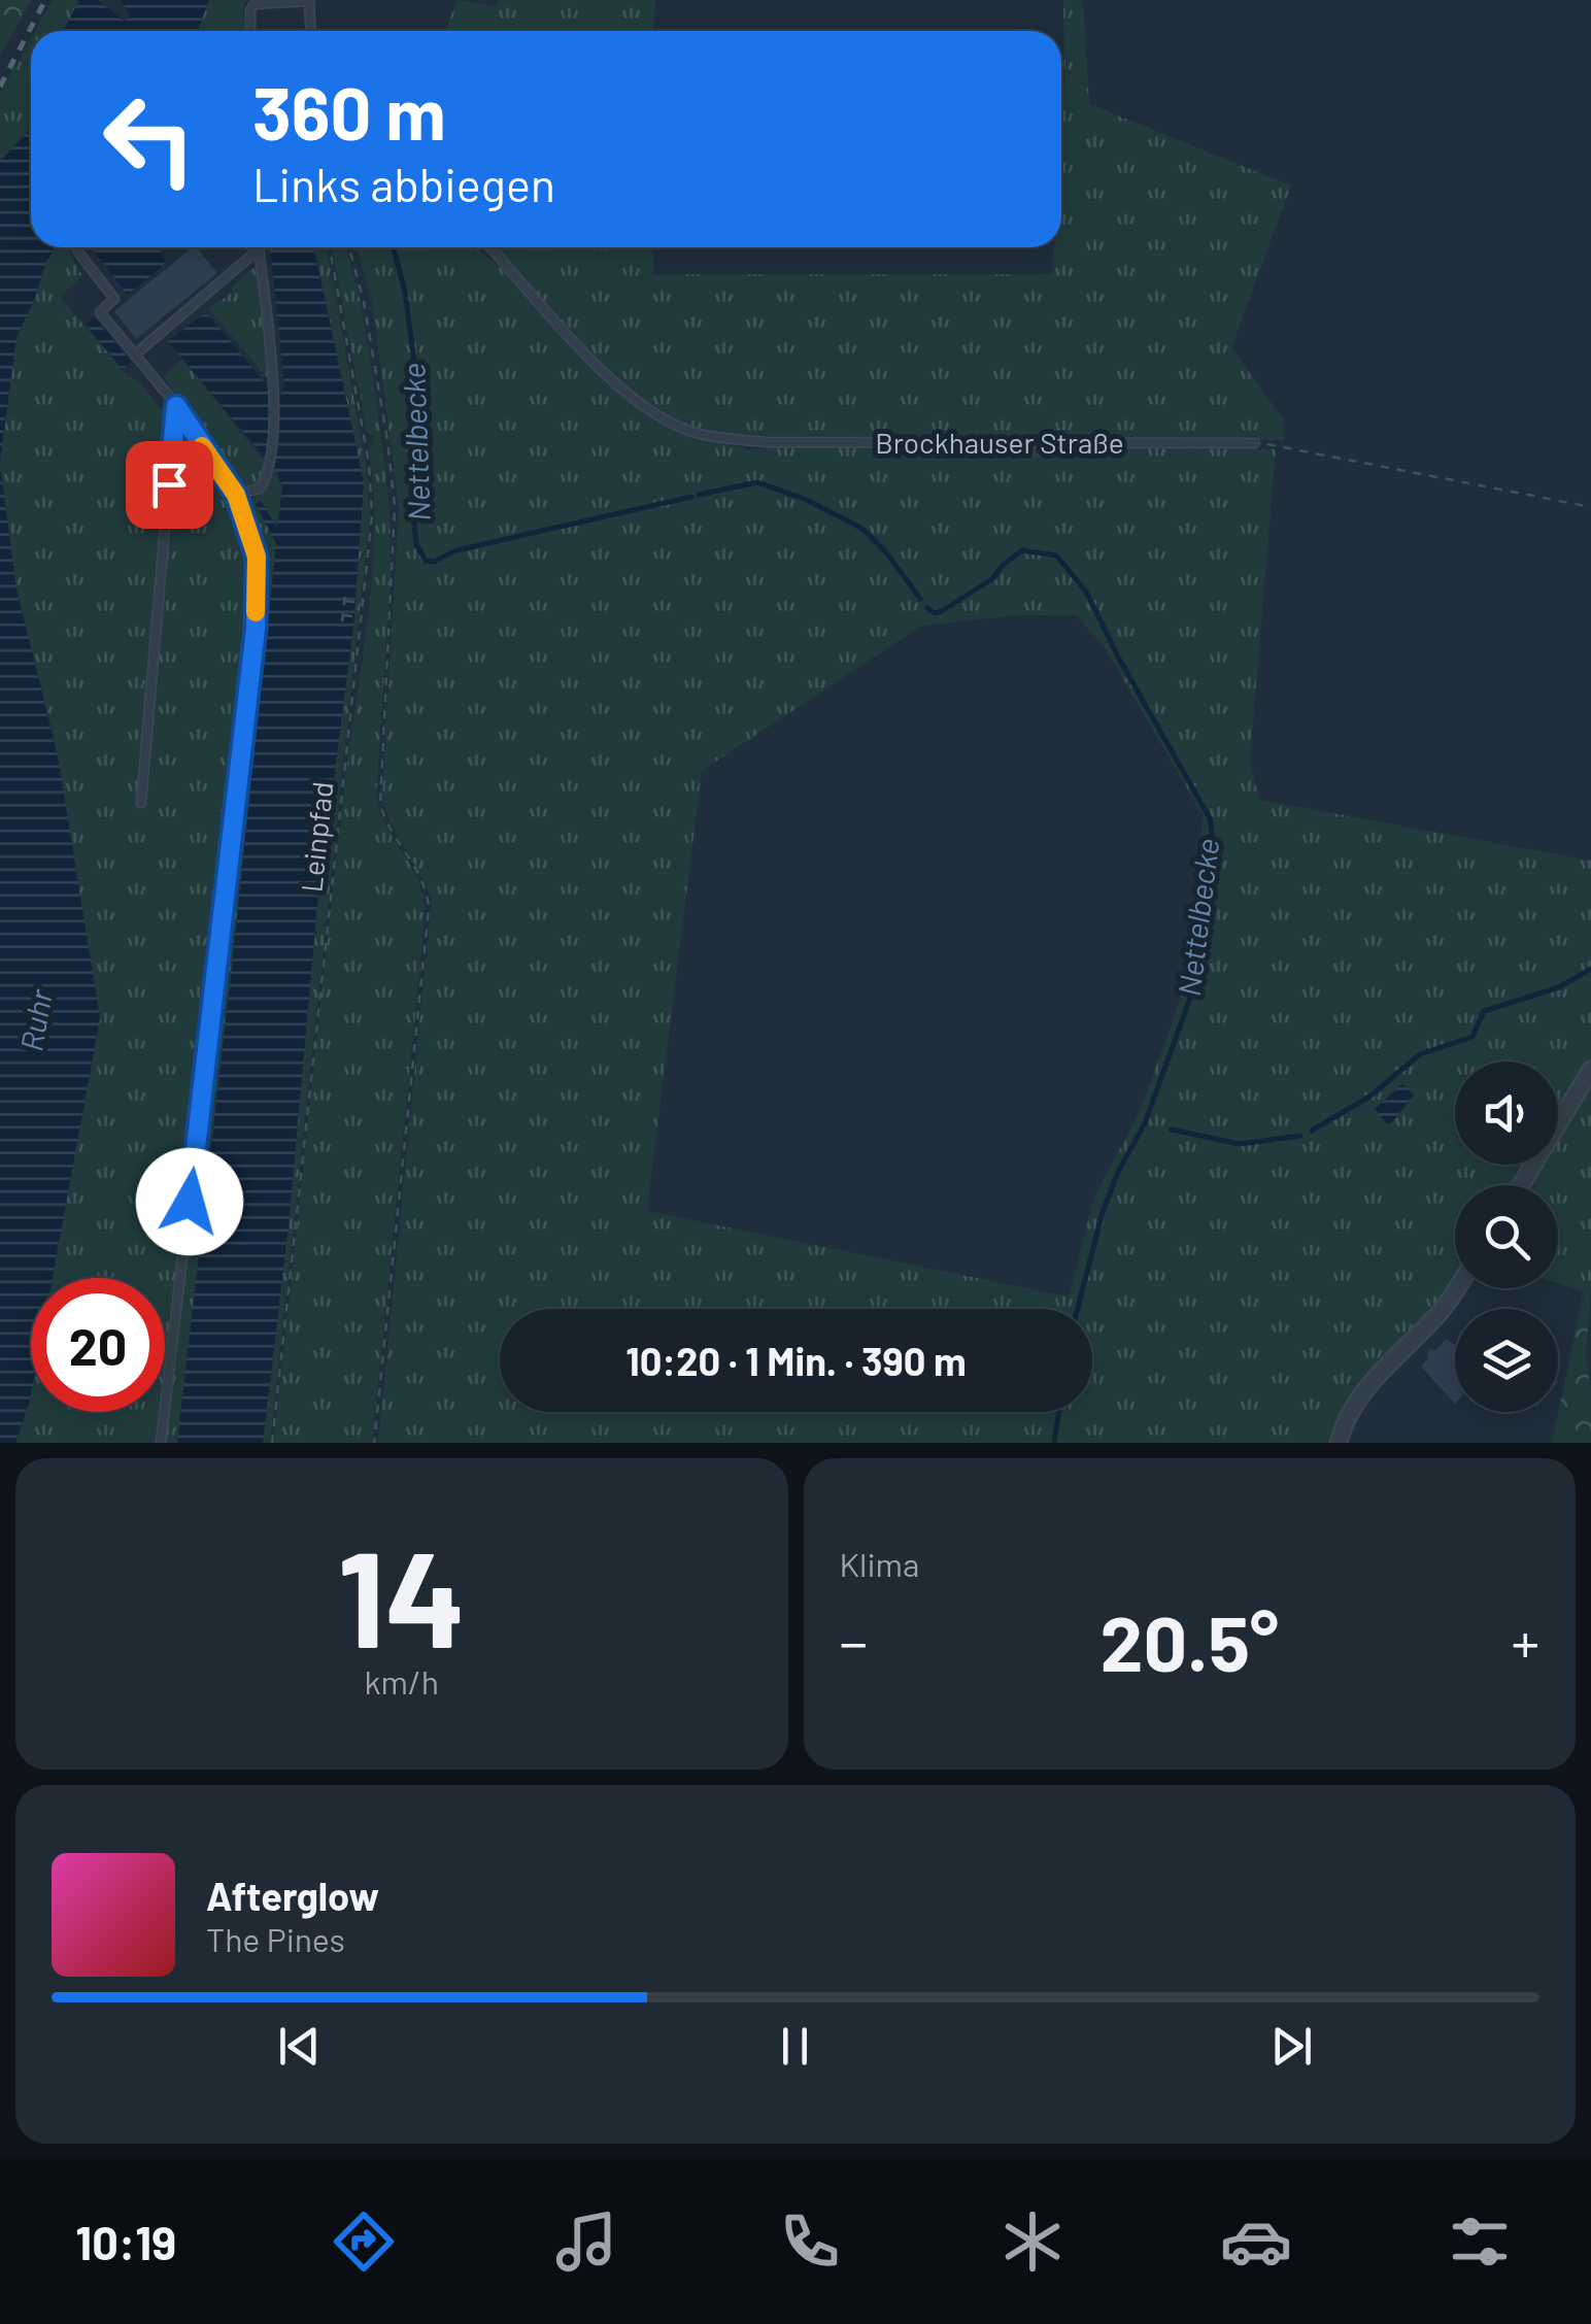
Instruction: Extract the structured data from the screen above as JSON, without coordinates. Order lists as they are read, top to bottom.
{
  "streets": {
    "lane": ["Brockhauser Straße"],
    "path": ["Leinpfad"]
  },
  "water": ["Nettelbecke", "Ruhr"],
  "page": {
    "turn": ["360 m", "Links abbiegen"],
    "limit": "20",
    "trip": "10:20 · 1 Min. · 390 m",
    "tile": [
      ["14", "km/h"],
      "Klima"
    ],
    "heat": ["−", "20.5°", "+"],
    "song": ["Afterglow", "The Pines"],
    "tabs": "10:19"
  }
}
